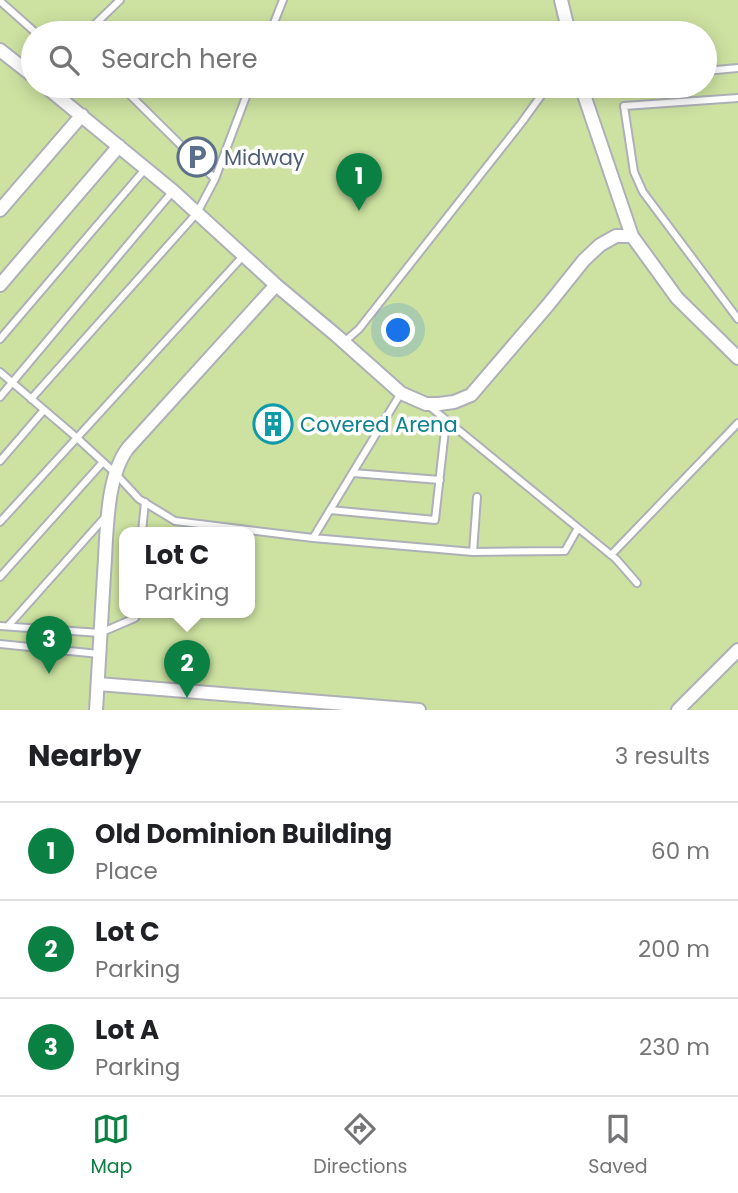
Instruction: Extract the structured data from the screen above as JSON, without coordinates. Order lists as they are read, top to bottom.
{
  "places": {
    "parking": ["Midway"],
    "building": ["Covered Arena"]
  },
  "page": {
    "search": "Search here",
    "pins": ["1", "3", "2"],
    "popup": ["Lot C", "Parking"],
    "heading": ["Nearby", "3 results"],
    "list": [
      {
        "mark": "1",
        "name": "Old Dominion Building",
        "note": "Place",
        "value": "60 m"
      },
      {
        "mark": "2",
        "name": "Lot C",
        "note": "Parking",
        "value": "200 m"
      },
      {
        "mark": "3",
        "name": "Lot A",
        "note": "Parking",
        "value": "230 m"
      }
    ],
    "nav": ["Map", "Directions", "Saved"]
  }
}
